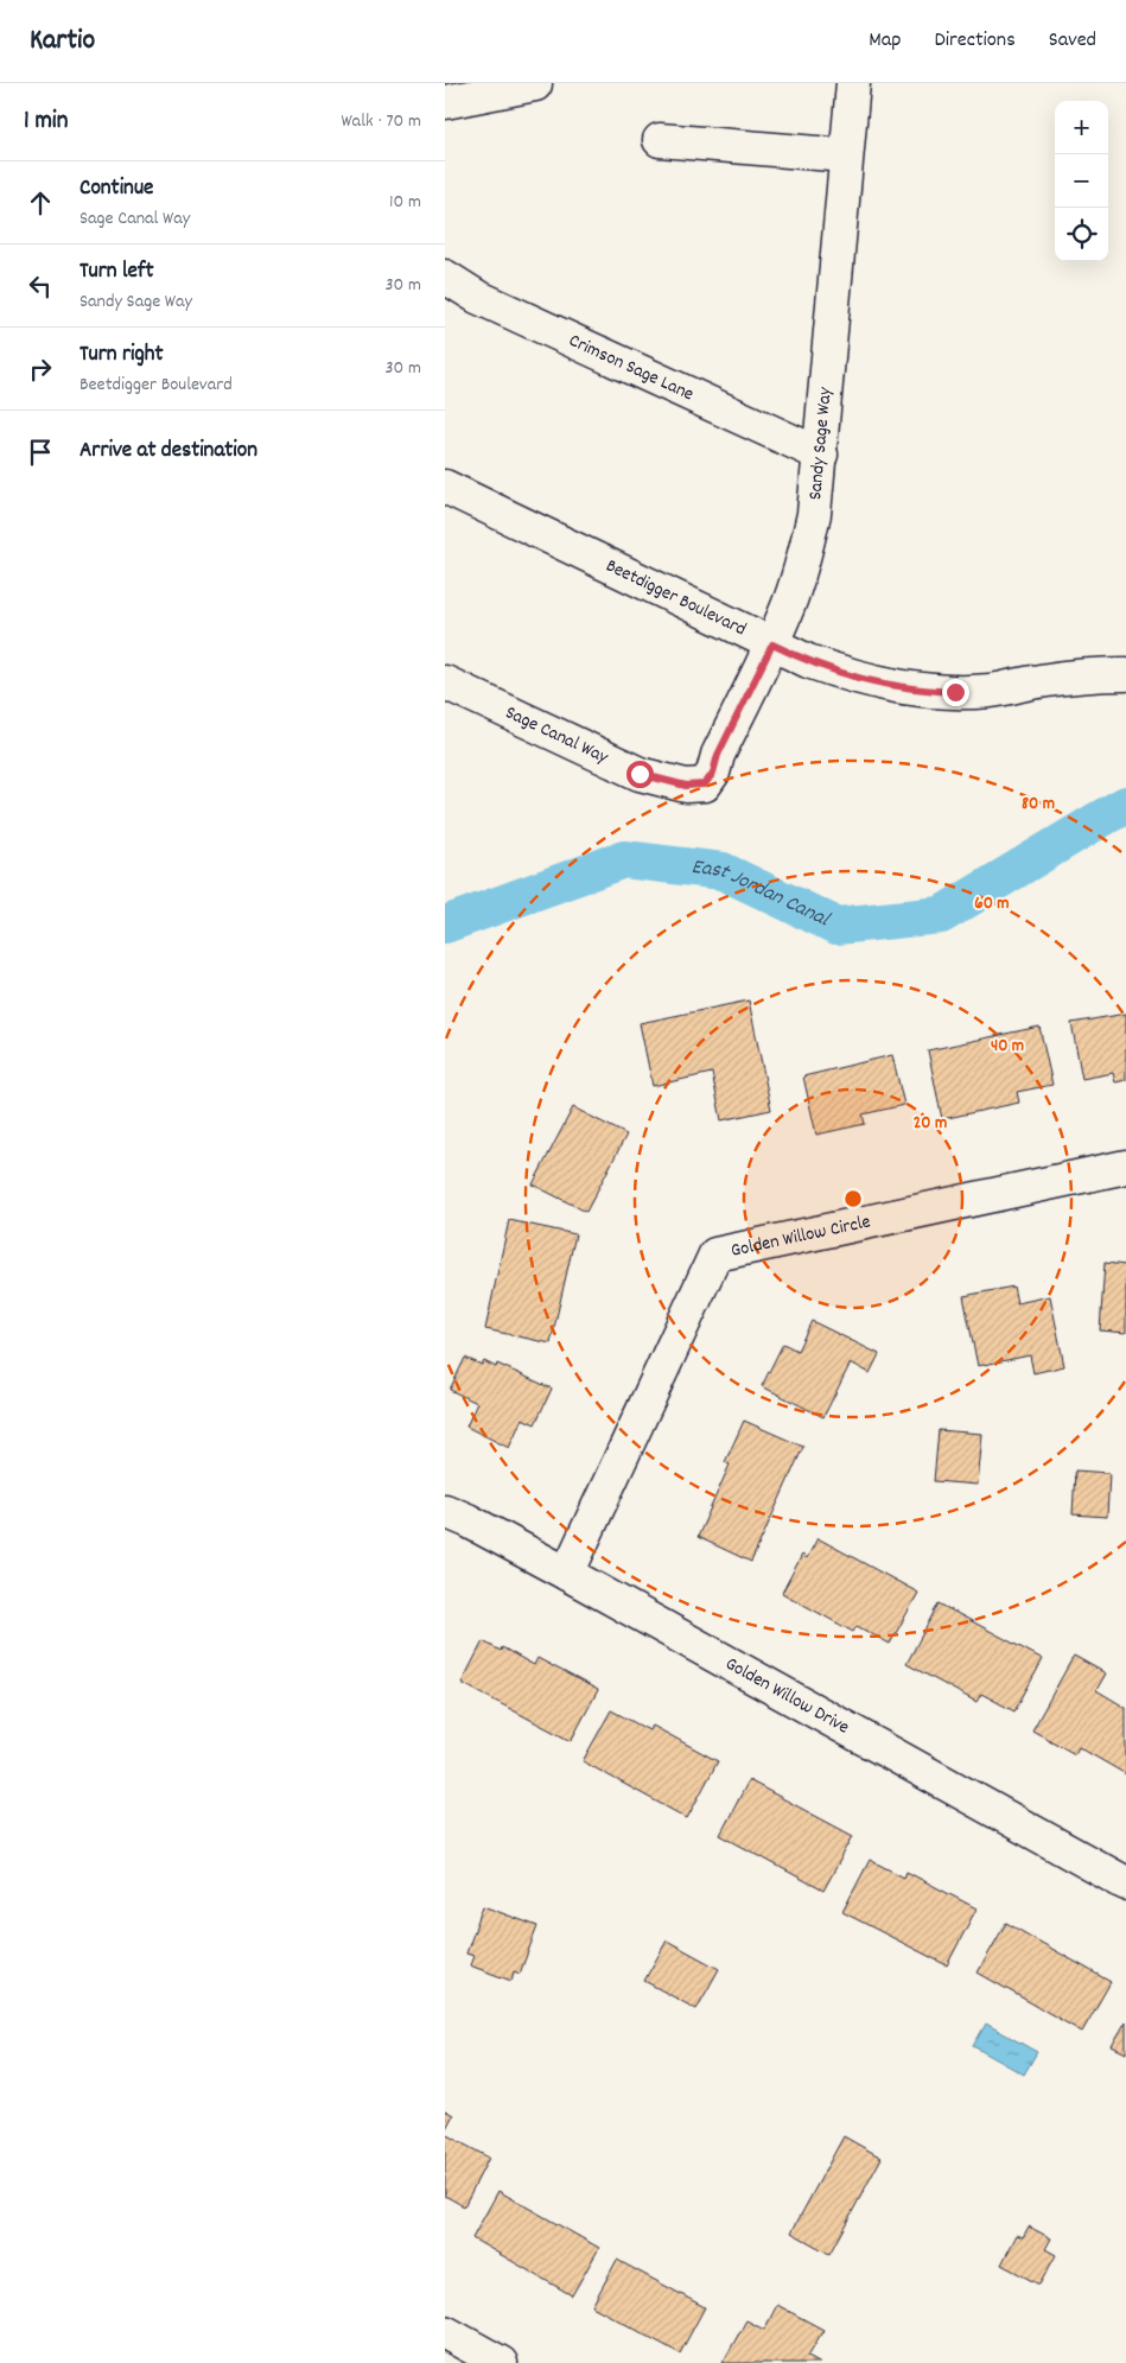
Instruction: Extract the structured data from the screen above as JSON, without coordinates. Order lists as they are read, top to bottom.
{
  "streets": {
    "street": [
      "Crimson Sage Lane",
      "Sandy Sage Way",
      "Beetdigger Boulevard",
      "Sage Canal Way",
      "Golden Willow Circle",
      "Golden Willow Drive"
    ]
  },
  "crossings": [
    ["Crimson Sage Lane", "Sandy Sage Way"],
    ["Sandy Sage Way", "Beetdigger Boulevard"],
    ["Sandy Sage Way", "Sage Canal Way"],
    ["Golden Willow Circle", "Golden Willow Drive"]
  ],
  "water": ["East Jordan Canal"],
  "page": {
    "header": "Kartio",
    "nav": ["Map", "Directions", "Saved"],
    "heading": ["1 min", "Walk · 70 m"],
    "map_buttons": ["+", "−"],
    "list": [
      ["Continue", "Sage Canal Way", "10 m"],
      ["Turn left", "Sandy Sage Way", "30 m"],
      ["Turn right", "Beetdigger Boulevard", "30 m"],
      "Arrive at destination"
    ]
  },
  "rings": [
    "80 m",
    "60 m",
    "40 m",
    "20 m"
  ]
}
